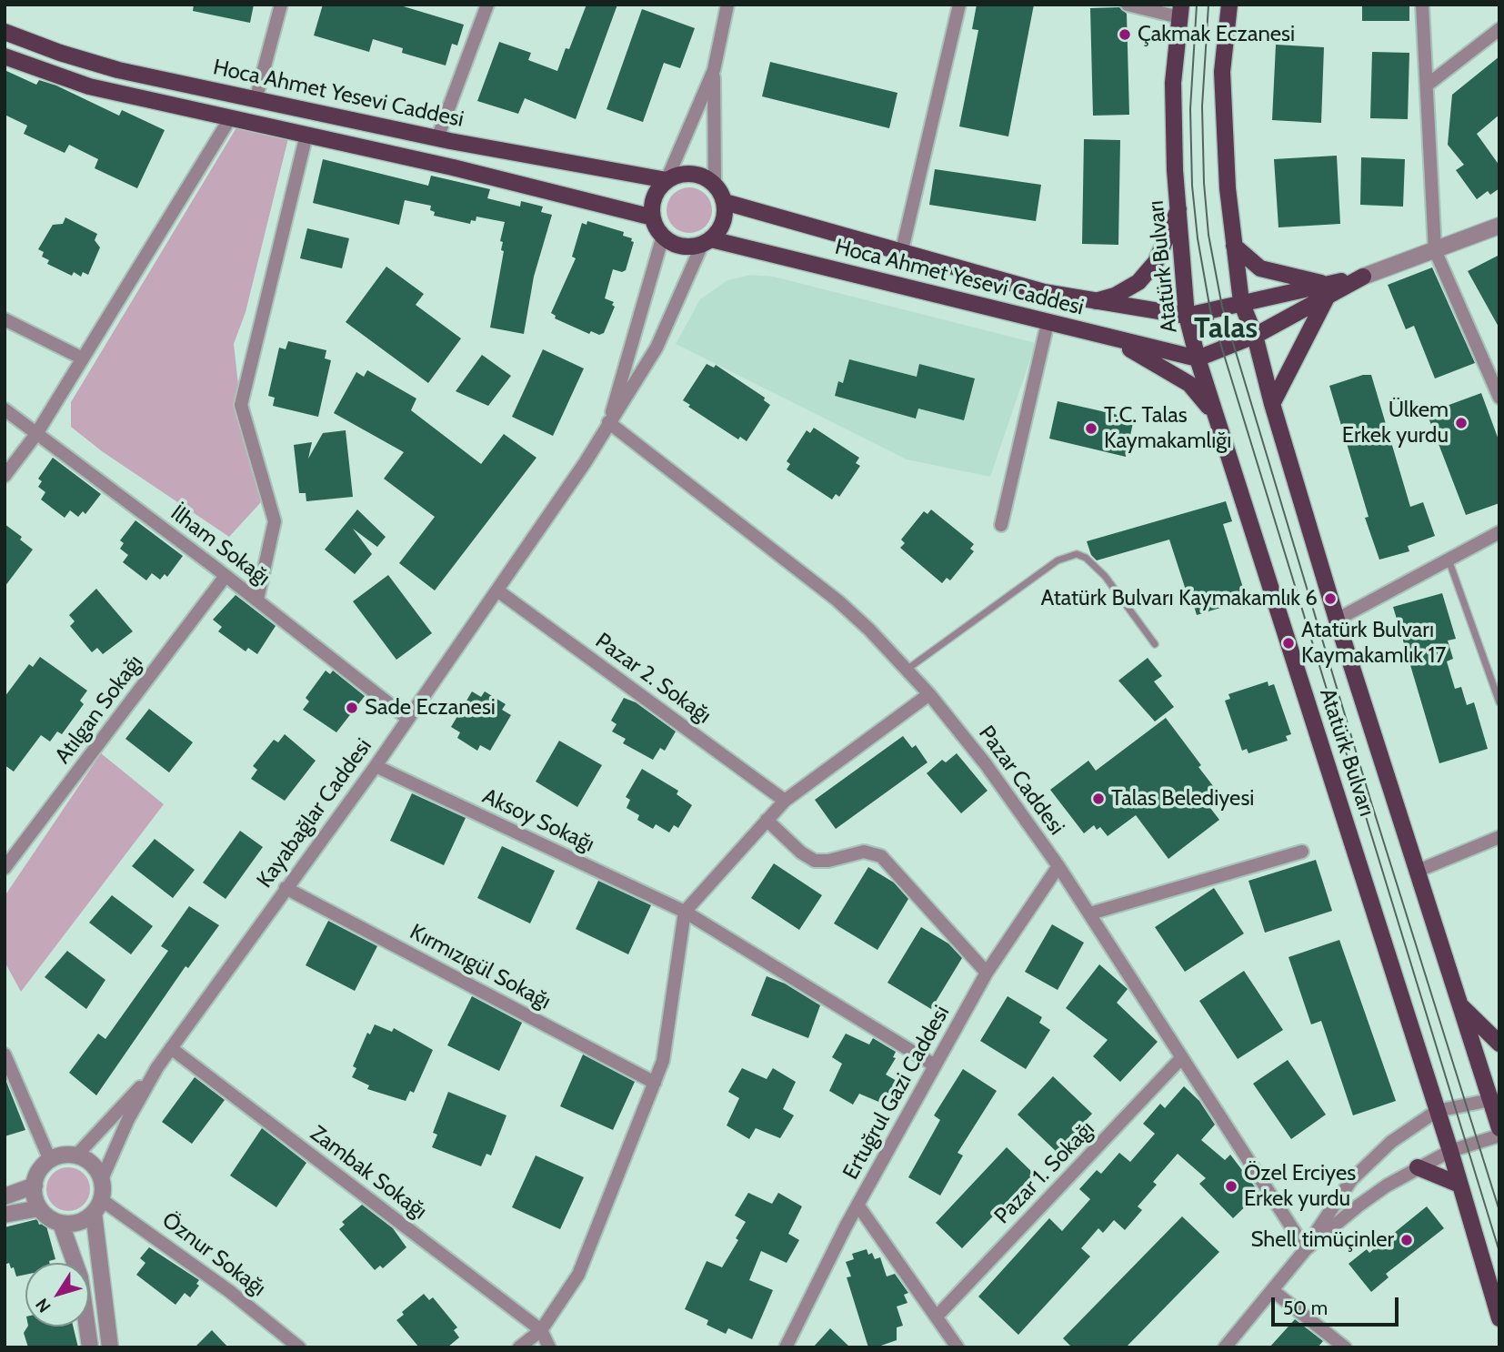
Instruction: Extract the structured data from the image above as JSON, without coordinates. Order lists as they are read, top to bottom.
{
  "streets": {
    "main road": ["Hoca Ahmet Yesevi Caddesi", "Atatürk Bulvarı"],
    "street": [
      "İlham Sokağı",
      "Pazar 2. Sokağı",
      "Atılgan Sokağı",
      "Pazar Caddesi",
      "Kayabağlar Caddesi",
      "Aksoy Sokağı",
      "Kırmızıgül Sokağı",
      "Ertuğrul Gazi Caddesi",
      "Zambak Sokağı",
      "Pazar 1. Sokağı",
      "Öznur Sokağı"
    ]
  },
  "crossings": [
    ["Hoca Ahmet Yesevi Caddesi", "Atatürk Bulvarı"],
    ["Hoca Ahmet Yesevi Caddesi", "Kayabağlar Caddesi"],
    ["İlham Sokağı", "Atılgan Sokağı"],
    ["İlham Sokağı", "Kayabağlar Caddesi"],
    ["Pazar 2. Sokağı", "Kayabağlar Caddesi"],
    ["Pazar Caddesi", "Kayabağlar Caddesi"],
    ["Pazar Caddesi", "Ertuğrul Gazi Caddesi"],
    ["Pazar Caddesi", "Pazar 1. Sokağı"],
    ["Kayabağlar Caddesi", "Aksoy Sokağı"],
    ["Kayabağlar Caddesi", "Kırmızıgül Sokağı"],
    ["Kayabağlar Caddesi", "Zambak Sokağı"],
    ["Kayabağlar Caddesi", "Öznur Sokağı"],
    ["Aksoy Sokağı", "Ertuğrul Gazi Caddesi"]
  ],
  "districts": ["Talas"],
  "places": [
    "Çakmak Eczanesi",
    "Ülkem Erkek yurdu",
    "T.C. Talas Kaymakamlığı",
    "Atatürk Bulvarı Kaymakamlık 6",
    "Atatürk Bulvarı Kaymakamlık 17",
    "Sade Eczanesi",
    "Talas Belediyesi",
    "Özel Erciyes Erkek yurdu",
    "Shell timüçinler"
  ],
  "scale_bar": "50 m",
  "north": "bottom left"
}
